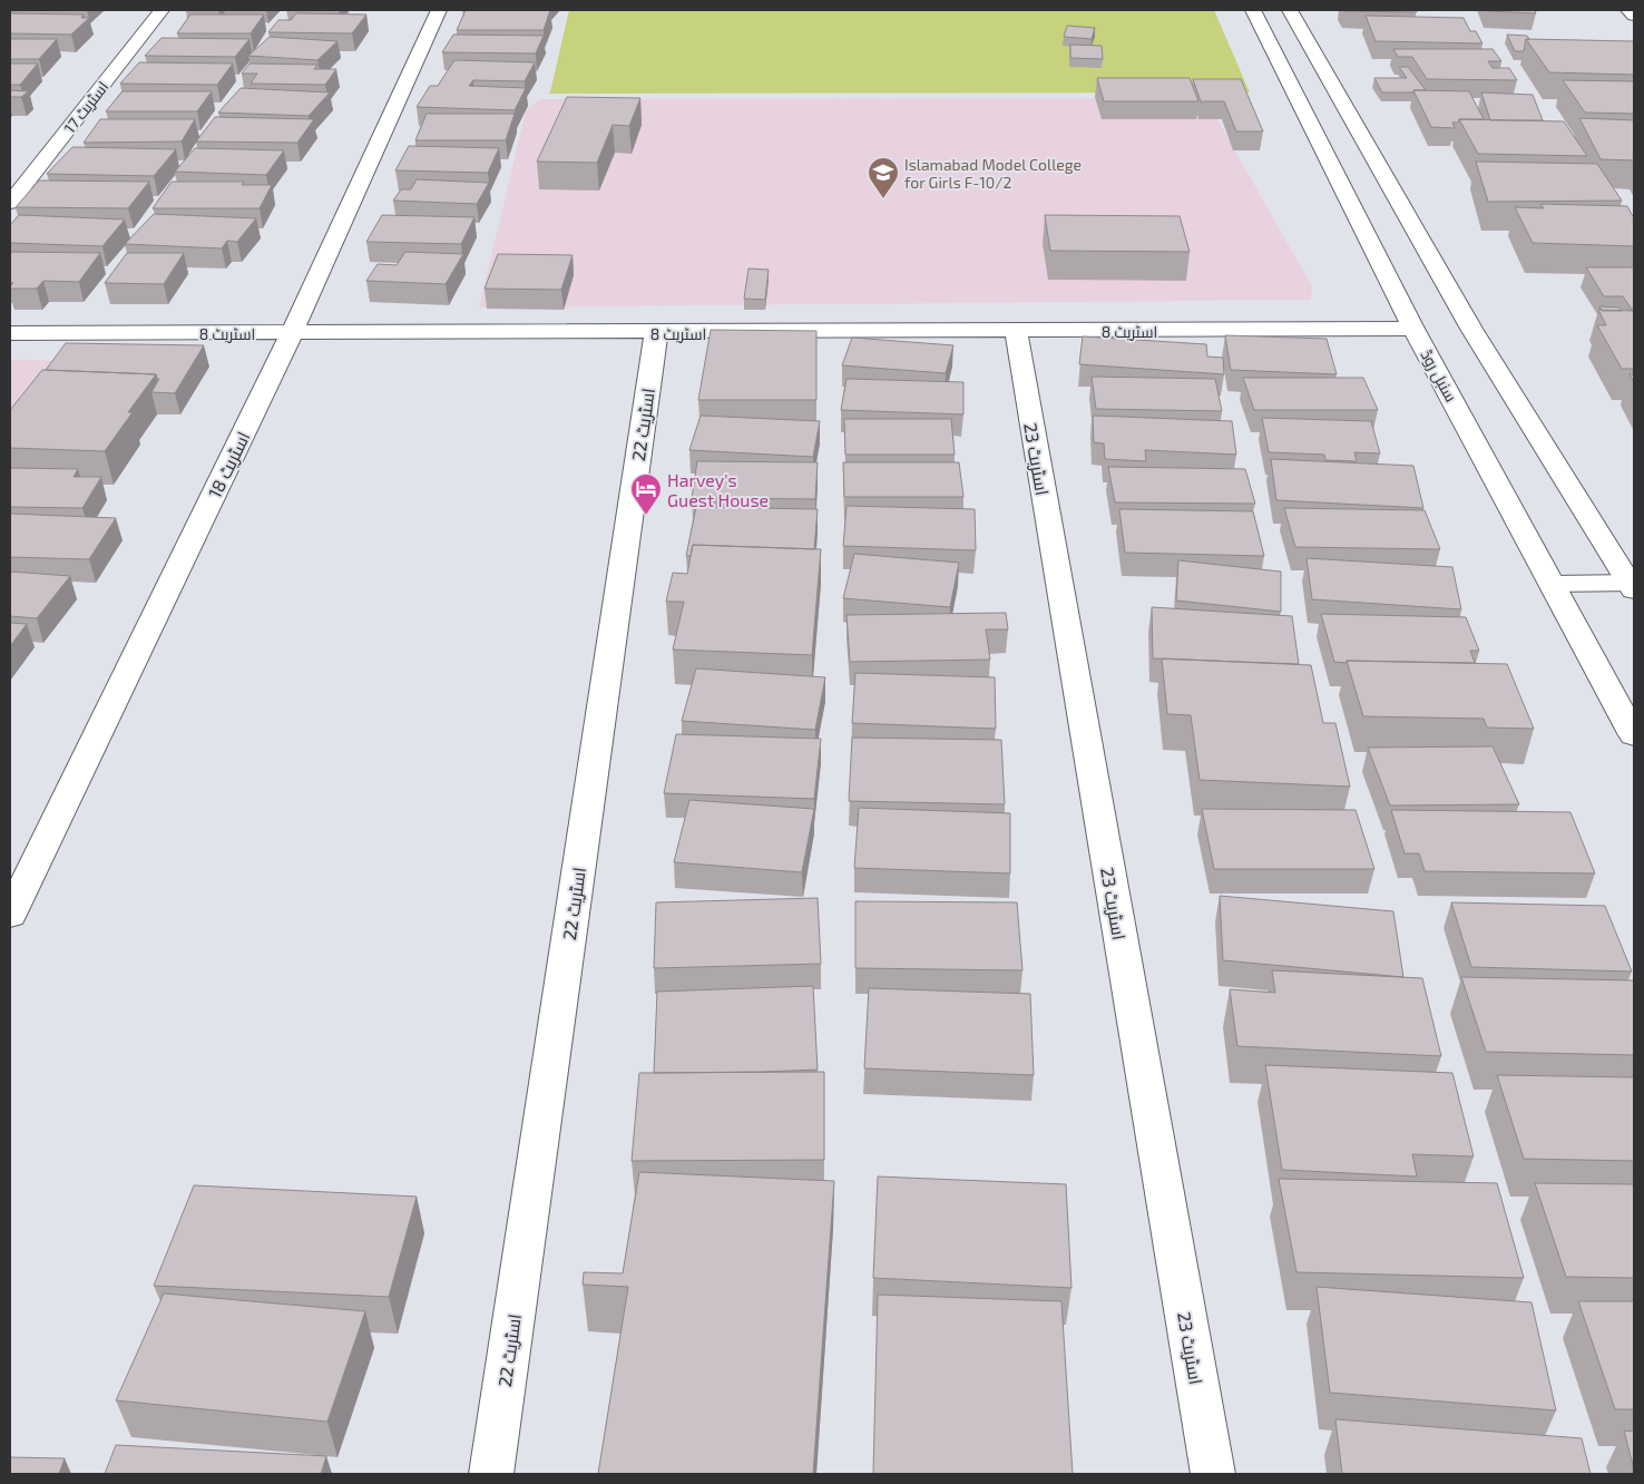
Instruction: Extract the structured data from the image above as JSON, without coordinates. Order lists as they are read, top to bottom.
{
  "streets": {
    "street": [
      "اسٹریٹ 17",
      "اسٹریٹ 8",
      "سنبل روڈ",
      "اسٹریٹ 22",
      "اسٹریٹ 23",
      "اسٹریٹ 18"
    ]
  },
  "crossings": [
    ["اسٹریٹ 8", "سنبل روڈ"],
    ["اسٹریٹ 8", "اسٹریٹ 22"],
    ["اسٹریٹ 8", "اسٹریٹ 23"],
    ["اسٹریٹ 8", "اسٹریٹ 18"]
  ],
  "places": {
    "school or university": ["Islamabad Model College for Girls F-10/2"],
    "hotel": ["Harvey's Guest House"]
  }
}
